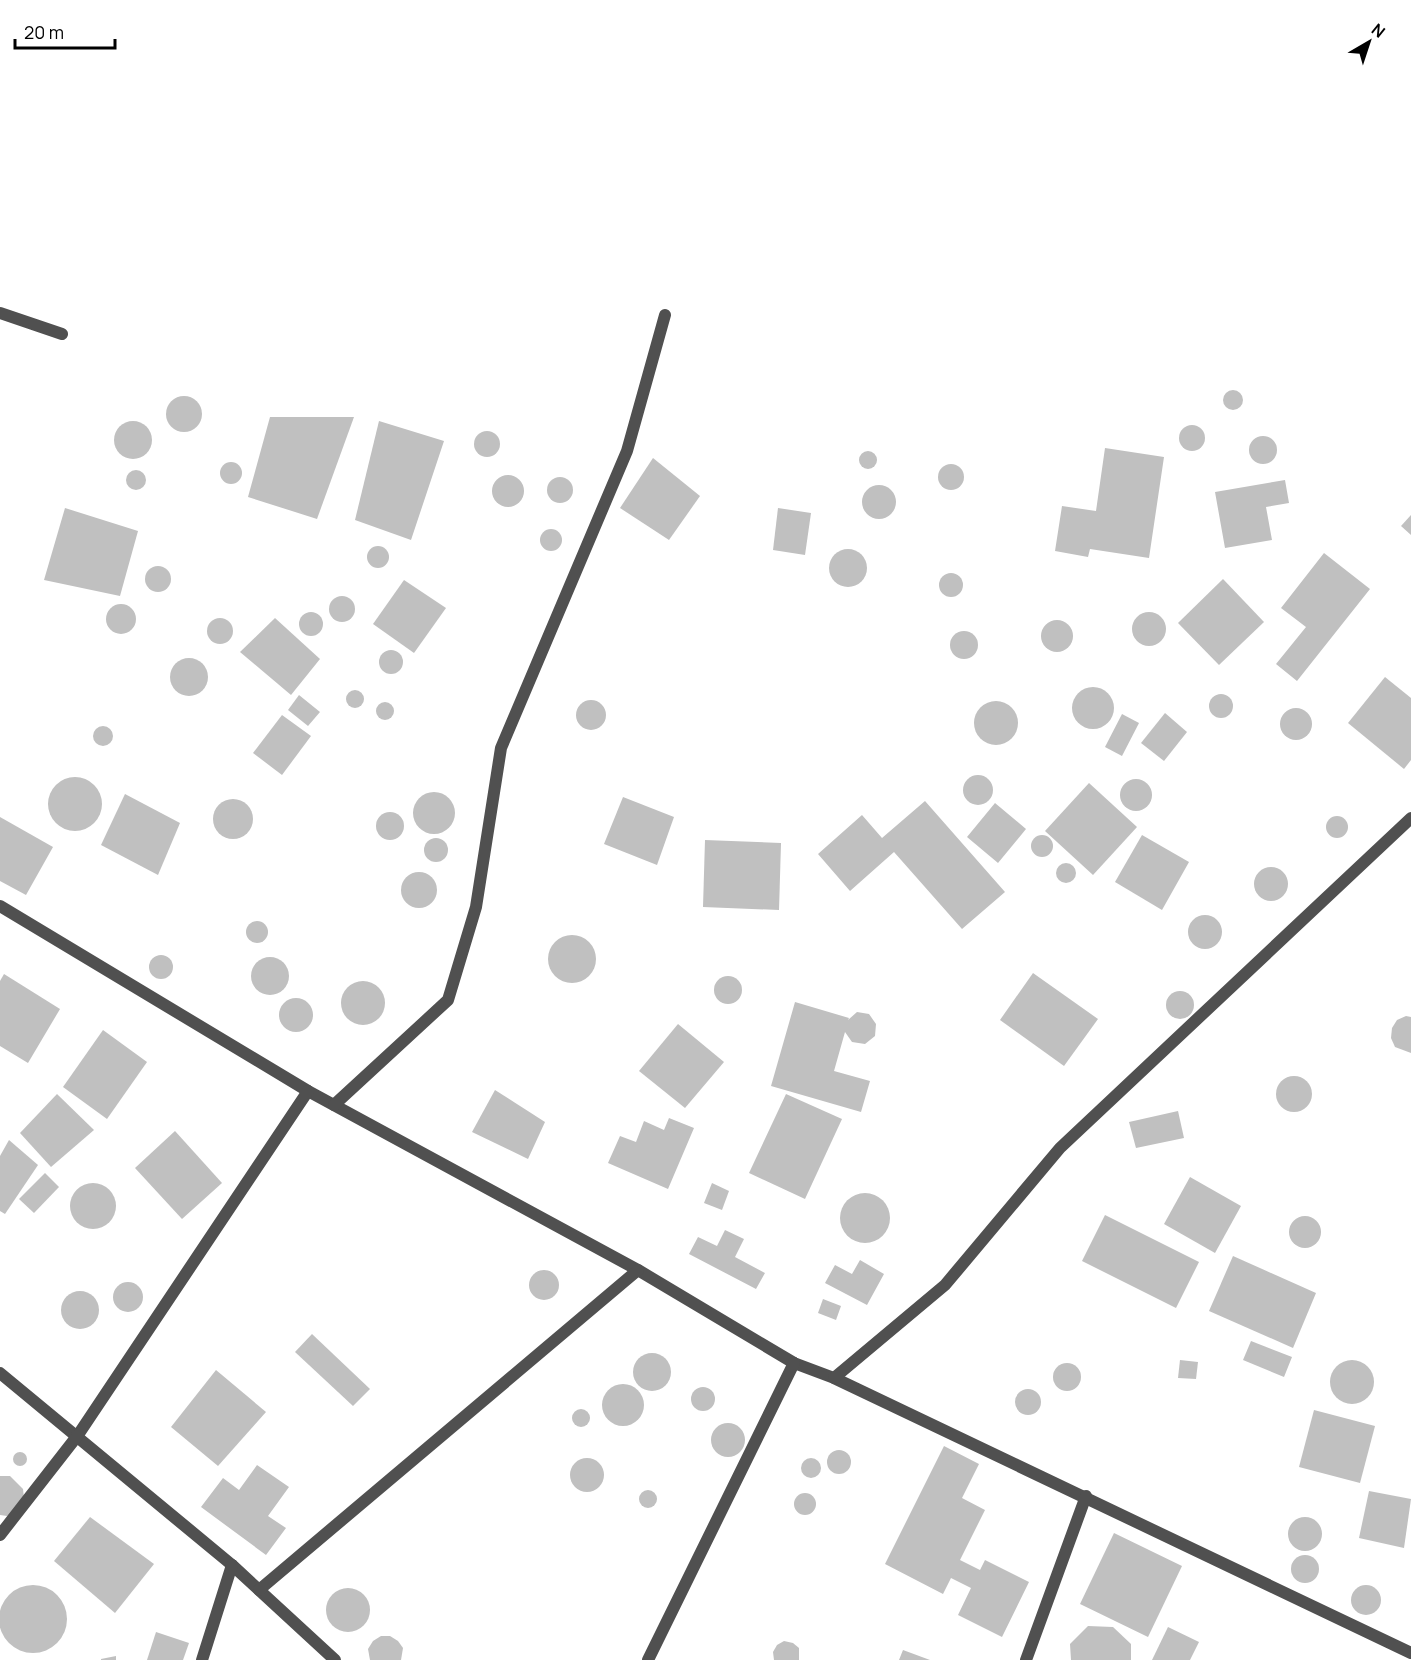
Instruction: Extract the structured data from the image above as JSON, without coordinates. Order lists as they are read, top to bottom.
{
  "scale_bar": "20 m",
  "north": "top right"
}
